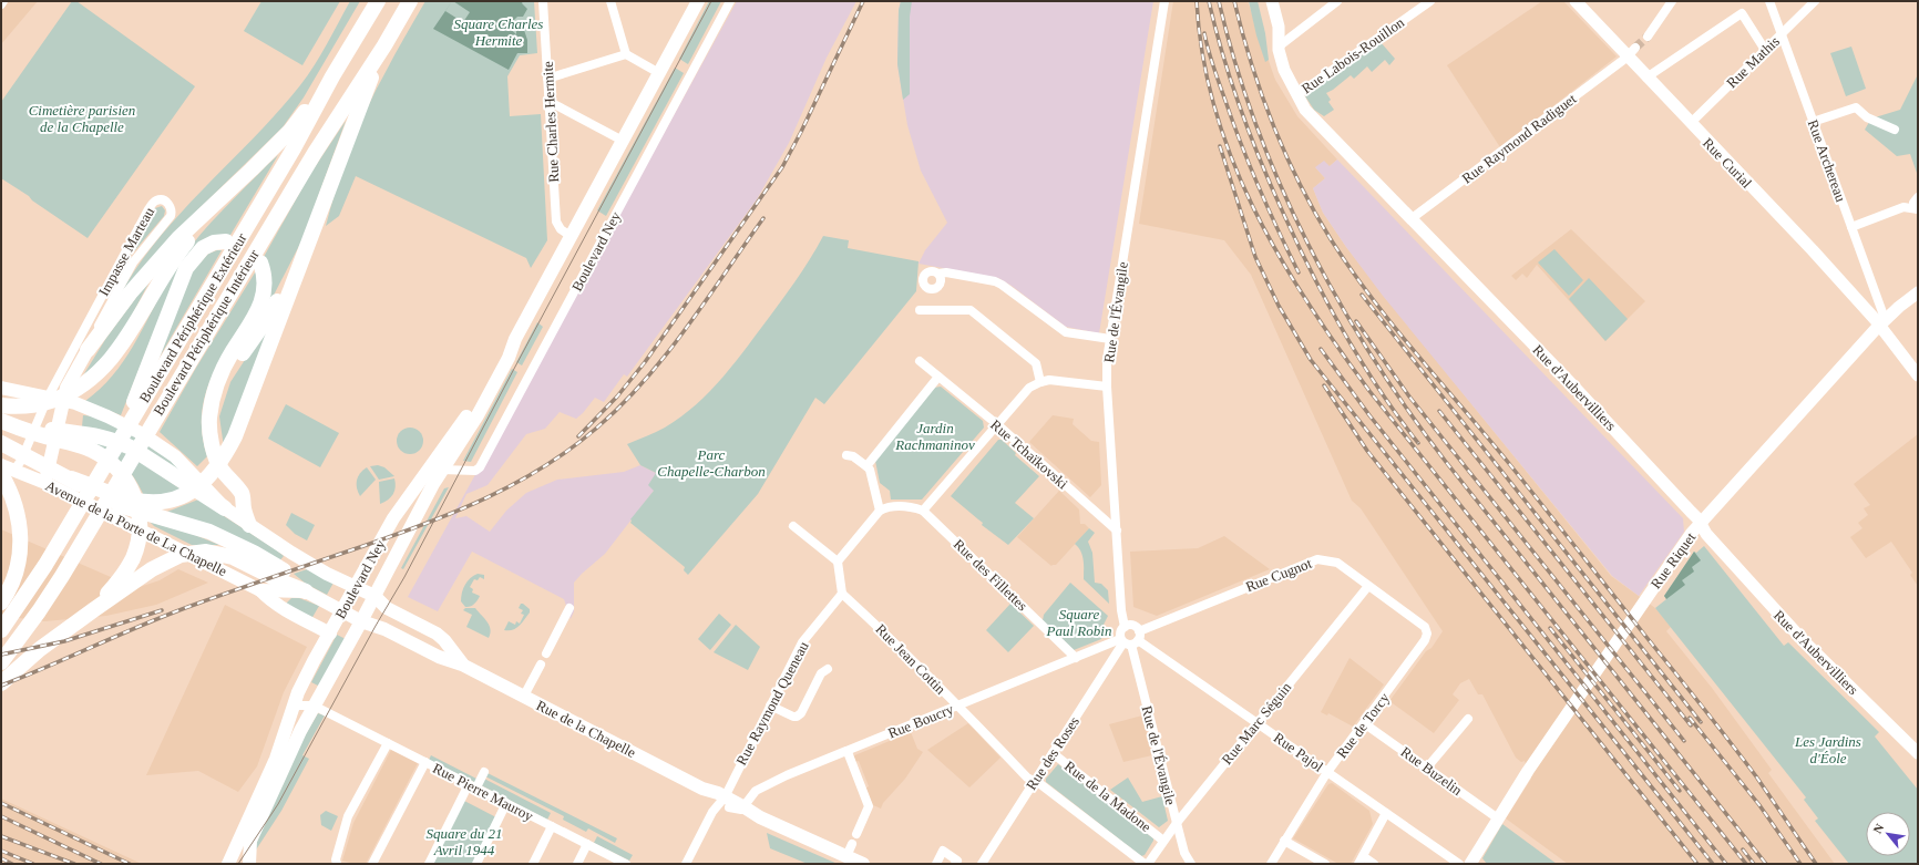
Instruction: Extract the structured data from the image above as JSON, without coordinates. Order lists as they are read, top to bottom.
{
  "streets": {
    "highway": ["Boulevard Périphérique Extérieur", "Boulevard Périphérique Intérieur"],
    "main road": ["Boulevard Ney", "Avenue de la Porte de La Chapelle", "Rue de la Chapelle"],
    "street": [
      "Rue Labois-Rouillon",
      "Rue Mathis",
      "Rue Charles Hermite",
      "Rue Raymond Radiguet",
      "Rue Archereau",
      "Rue Curial",
      "Impasse Marteau",
      "Rue de l'Évangile",
      "Rue d'Aubervilliers",
      "Rue Tchaïkovski",
      "Rue Riquet",
      "Rue des Fillettes",
      "Rue Cugnot",
      "Rue Jean Cottin",
      "Rue Raymond Queneau",
      "Rue Boucry",
      "Rue Marc Séguin",
      "Rue de Torcy",
      "Rue Pajol",
      "Rue des Roses",
      "Rue Buzelin",
      "Rue Pierre Mauroy",
      "Rue de la Madone"
    ]
  },
  "crossings": [
    ["Rue Labois-Rouillon", "Rue d'Aubervilliers"],
    ["Rue Mathis", "Rue Archereau"],
    ["Rue Mathis", "Rue Curial"],
    ["Rue Charles Hermite", "Boulevard Ney"],
    ["Rue Raymond Radiguet", "Rue Curial"],
    ["Rue Raymond Radiguet", "Rue d'Aubervilliers"],
    ["Rue Archereau", "Rue Curial"],
    ["Rue Archereau", "Rue Riquet"],
    ["Rue Curial", "Rue Riquet"],
    ["Boulevard Ney", "Avenue de la Porte de La Chapelle"],
    ["Boulevard Ney", "Rue de la Chapelle"],
    ["Boulevard Ney", "Rue Pierre Mauroy"],
    ["Rue de l'Évangile", "Rue Tchaïkovski"],
    ["Rue de l'Évangile", "Rue Cugnot"],
    ["Rue de l'Évangile", "Rue Boucry"],
    ["Rue de l'Évangile", "Rue Marc Séguin"],
    ["Rue de l'Évangile", "Rue Pajol"],
    ["Rue de l'Évangile", "Rue des Roses"],
    ["Rue d'Aubervilliers", "Rue Riquet"],
    ["Avenue de la Porte de La Chapelle", "Rue de la Chapelle"],
    ["Rue Riquet", "Rue Buzelin"],
    ["Rue des Fillettes", "Rue Boucry"],
    ["Rue Cugnot", "Rue Boucry"],
    ["Rue Cugnot", "Rue Marc Séguin"],
    ["Rue Cugnot", "Rue de Torcy"],
    ["Rue Cugnot", "Rue Pajol"],
    ["Rue Cugnot", "Rue des Roses"],
    ["Rue Jean Cottin", "Rue Raymond Queneau"],
    ["Rue Jean Cottin", "Rue Boucry"],
    ["Rue Jean Cottin", "Rue des Roses"],
    ["Rue Raymond Queneau", "Rue Boucry"],
    ["Rue Raymond Queneau", "Rue de la Chapelle"],
    ["Rue Boucry", "Rue de la Chapelle"],
    ["Rue Boucry", "Rue Pajol"],
    ["Rue Boucry", "Rue des Roses"],
    ["Rue Marc Séguin", "Rue Pajol"],
    ["Rue Marc Séguin", "Rue de la Madone"],
    ["Rue de Torcy", "Rue Pajol"],
    ["Rue de Torcy", "Rue Buzelin"],
    ["Rue Pajol", "Rue des Roses"],
    ["Rue des Roses", "Rue de la Madone"]
  ],
  "parks": [
    "Square Charles Hermite",
    "Cimetière parisien de la Chapelle",
    "Jardin Rachmaninov",
    "Parc Chapelle-Charbon",
    "Square Paul Robin",
    "Les Jardins d'Éole",
    "Square du 21 Avril 1944"
  ],
  "north": "top left"
}
